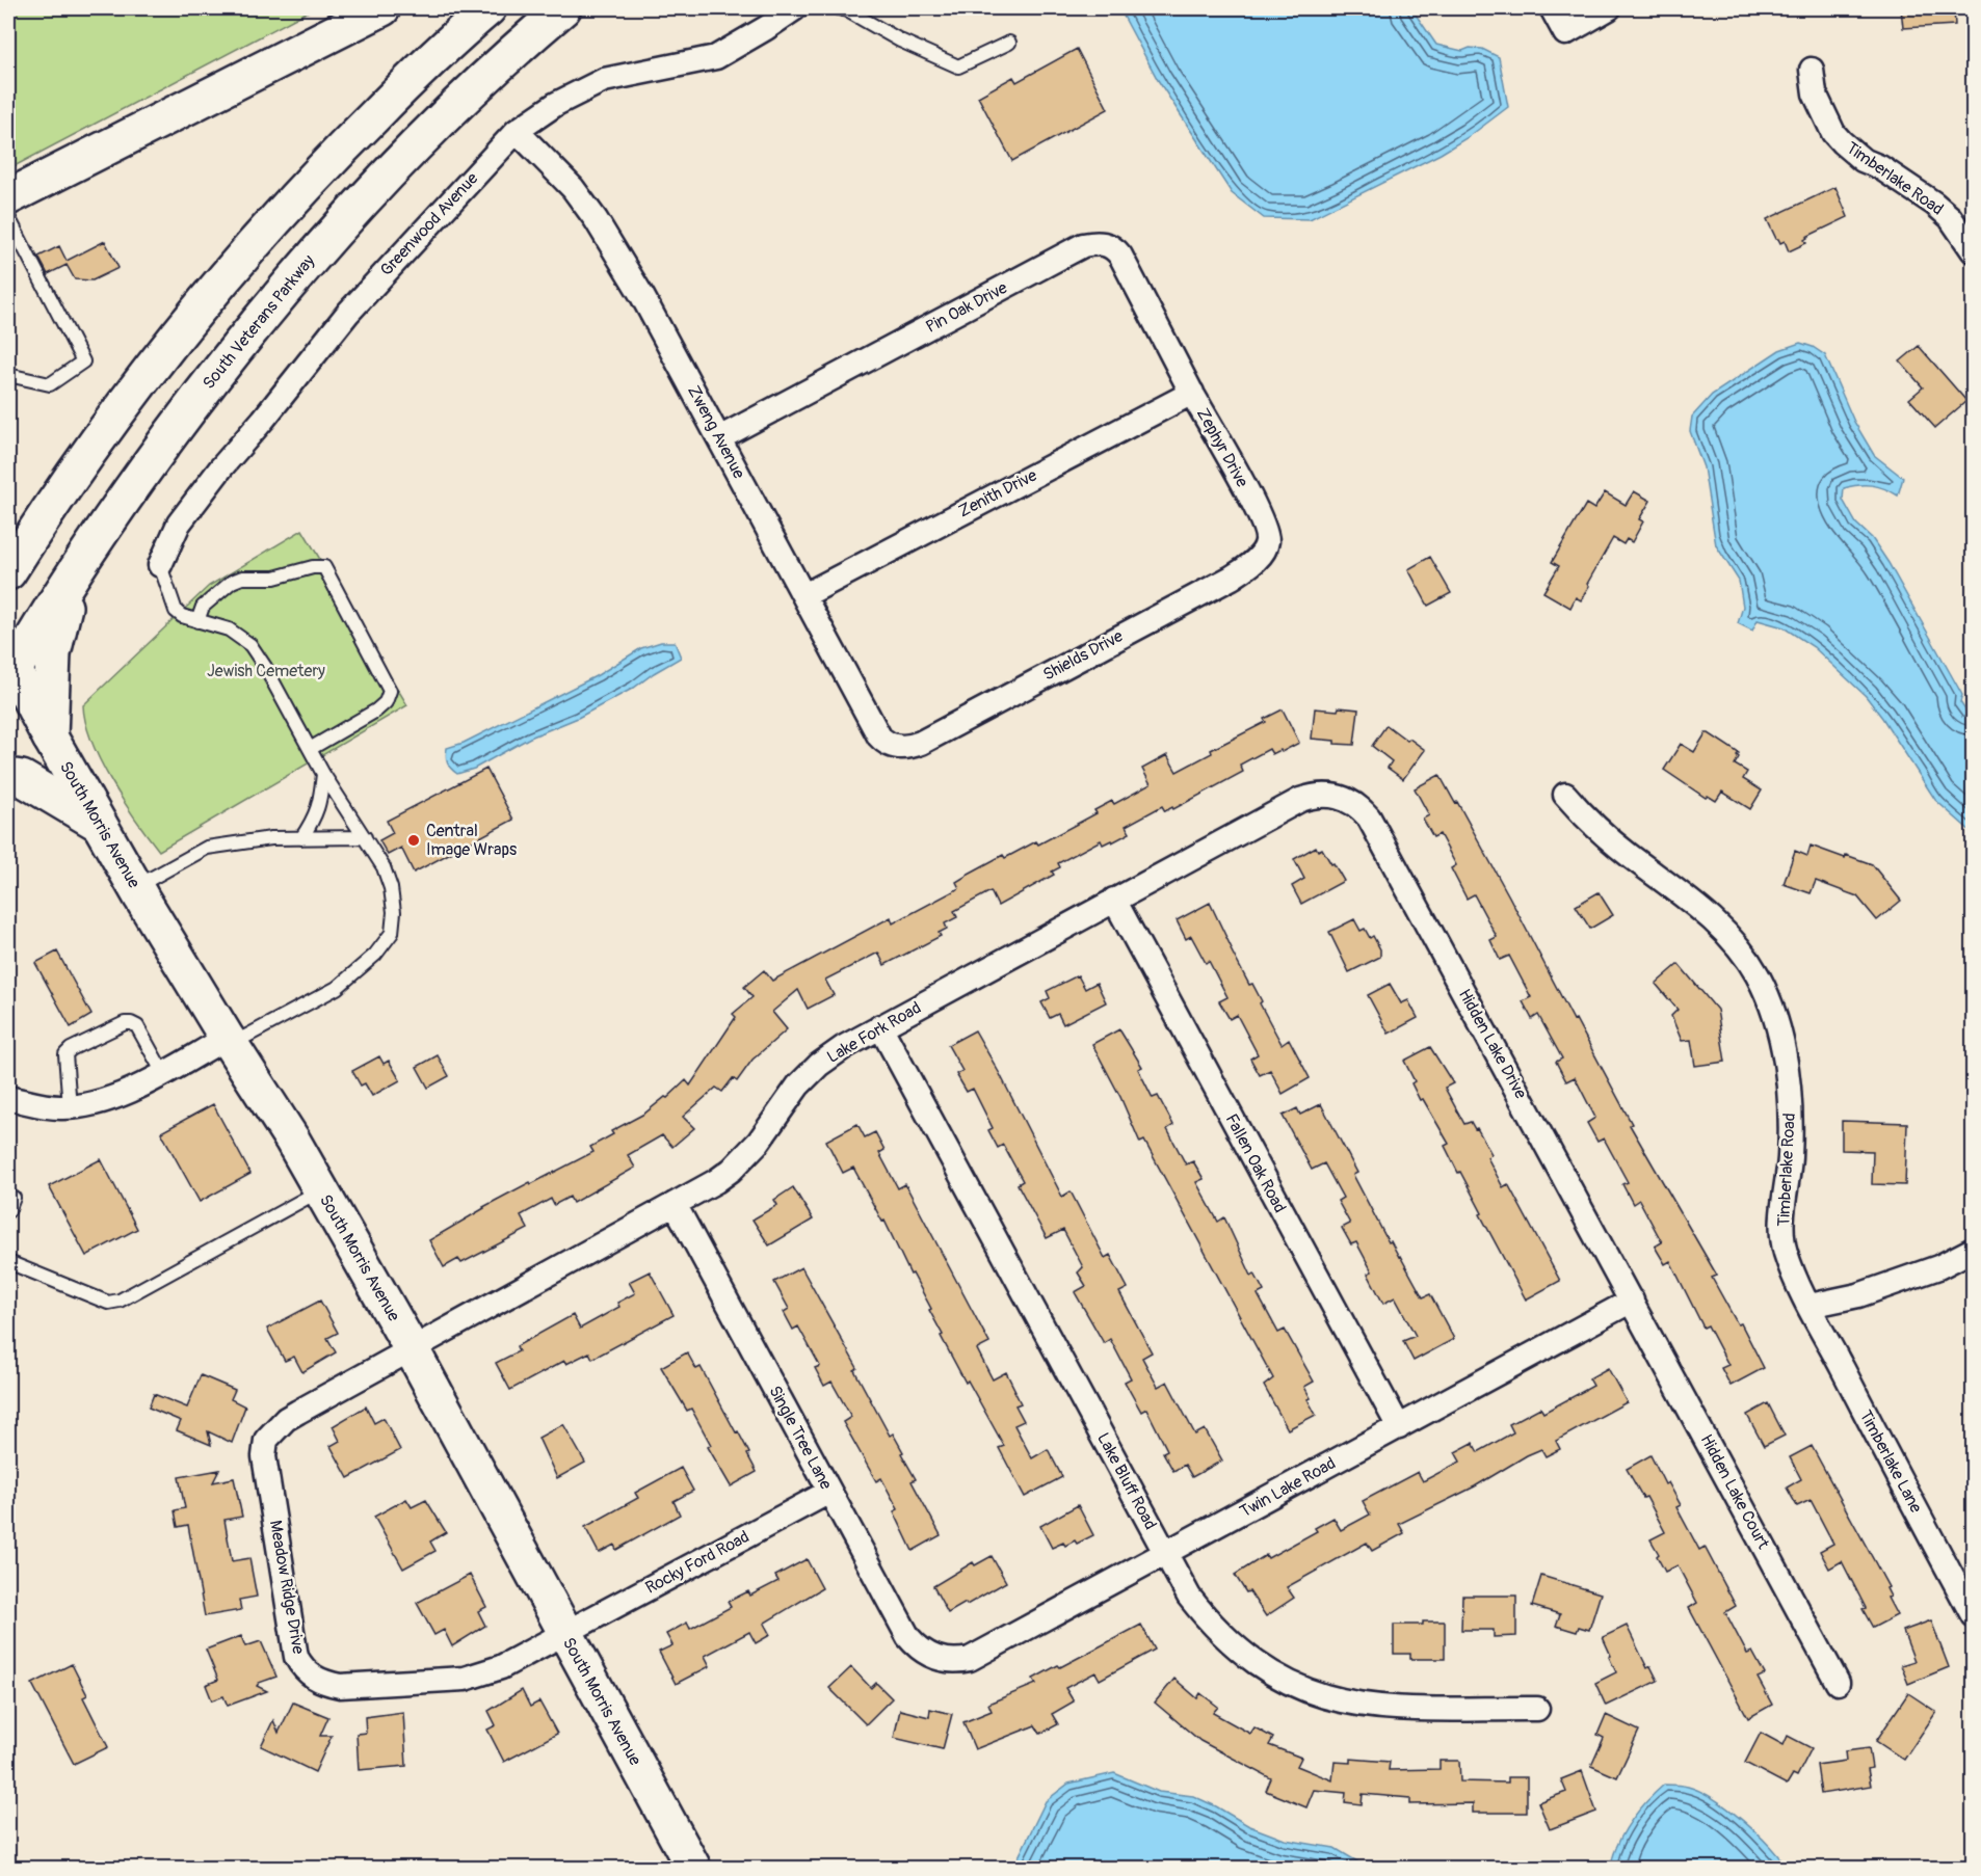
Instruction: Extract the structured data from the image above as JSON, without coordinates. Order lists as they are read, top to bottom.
{
  "streets": {
    "main road": ["South Veterans Parkway", "South Morris Avenue"],
    "street": [
      "Timberlake Road",
      "Greenwood Avenue",
      "Pin Oak Drive",
      "Zweng Avenue",
      "Zephyr Drive",
      "Zenith Drive",
      "Shields Drive",
      "Lake Fork Road",
      "Hidden Lake Drive",
      "Fallen Oak Road",
      "Single Tree Lane",
      "Timberlake Lane",
      "Lake Bluff Road",
      "Twin Lake Road",
      "Hidden Lake Court",
      "Rocky Ford Road",
      "Meadow Ridge Drive"
    ]
  },
  "crossings": [
    ["Timberlake Road", "Timberlake Lane"],
    ["Greenwood Avenue", "Zweng Avenue"],
    ["Pin Oak Drive", "Zweng Avenue"],
    ["Pin Oak Drive", "Zephyr Drive"],
    ["South Veterans Parkway", "South Morris Avenue"],
    ["Zweng Avenue", "Zenith Drive"],
    ["Zweng Avenue", "Shields Drive"],
    ["Zephyr Drive", "Zenith Drive"],
    ["Zephyr Drive", "Shields Drive"],
    ["South Morris Avenue", "Lake Fork Road"],
    ["South Morris Avenue", "Rocky Ford Road"],
    ["South Morris Avenue", "Meadow Ridge Drive"],
    ["Lake Fork Road", "Hidden Lake Drive"],
    ["Lake Fork Road", "Fallen Oak Road"],
    ["Lake Fork Road", "Single Tree Lane"],
    ["Lake Fork Road", "Lake Bluff Road"],
    ["Lake Fork Road", "Meadow Ridge Drive"],
    ["Hidden Lake Drive", "Twin Lake Road"],
    ["Hidden Lake Drive", "Hidden Lake Court"],
    ["Fallen Oak Road", "Twin Lake Road"],
    ["Single Tree Lane", "Twin Lake Road"],
    ["Single Tree Lane", "Rocky Ford Road"],
    ["Lake Bluff Road", "Twin Lake Road"],
    ["Twin Lake Road", "Hidden Lake Court"],
    ["Rocky Ford Road", "Meadow Ridge Drive"]
  ],
  "parks": ["Jewish Cemetery"],
  "places": ["Central Image Wraps"]
}
